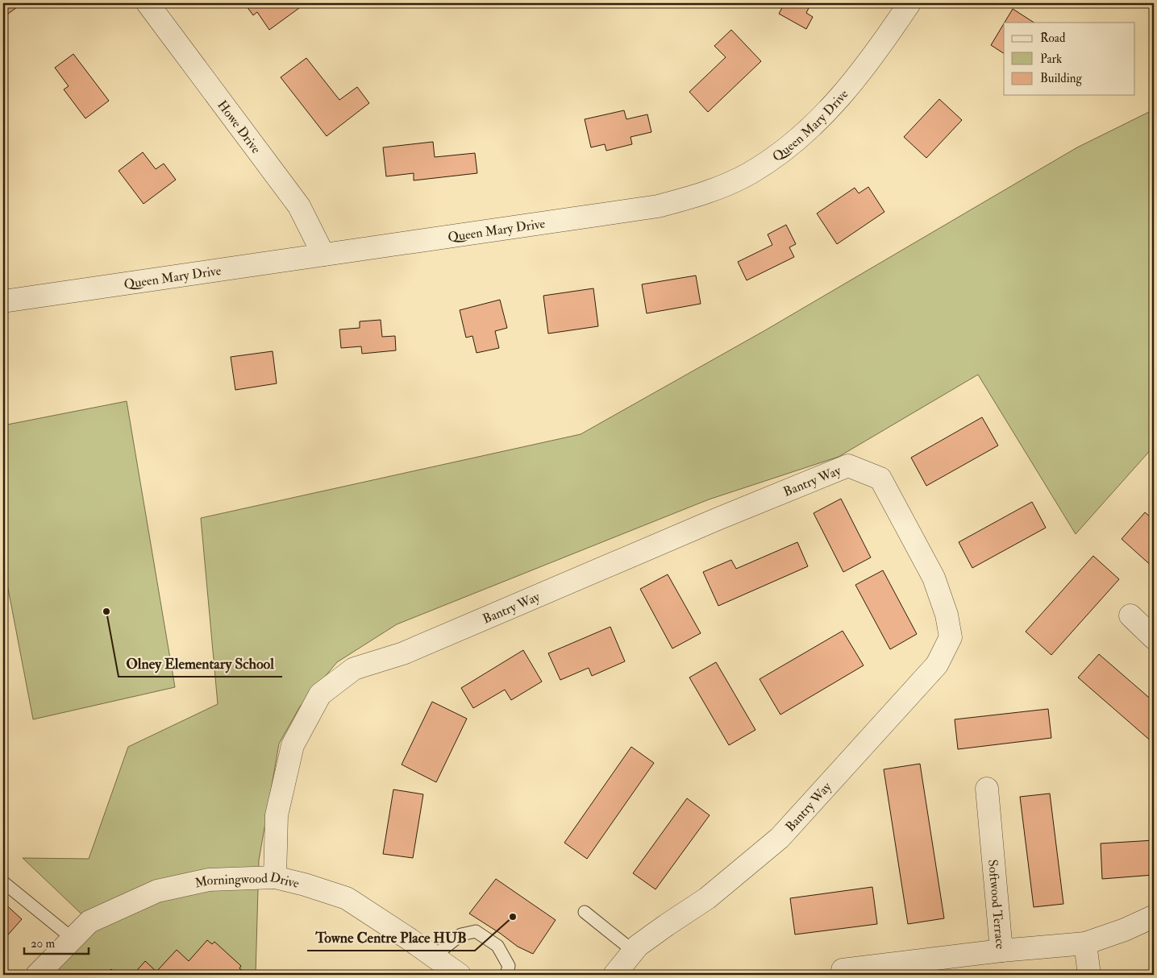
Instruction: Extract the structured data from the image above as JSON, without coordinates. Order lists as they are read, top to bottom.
{
  "streets": {
    "street": [
      "Queen Mary Drive",
      "Howe Drive",
      "Bantry Way",
      "Morningwood Drive",
      "Softwood Terrace"
    ]
  },
  "crossings": [
    ["Queen Mary Drive", "Howe Drive"],
    ["Bantry Way", "Morningwood Drive"]
  ],
  "places": ["Olney Elementary School", "Towne Centre Place HUB"],
  "legend": ["Road", "Park", "Building"],
  "scale_bar": "20 m"
}
